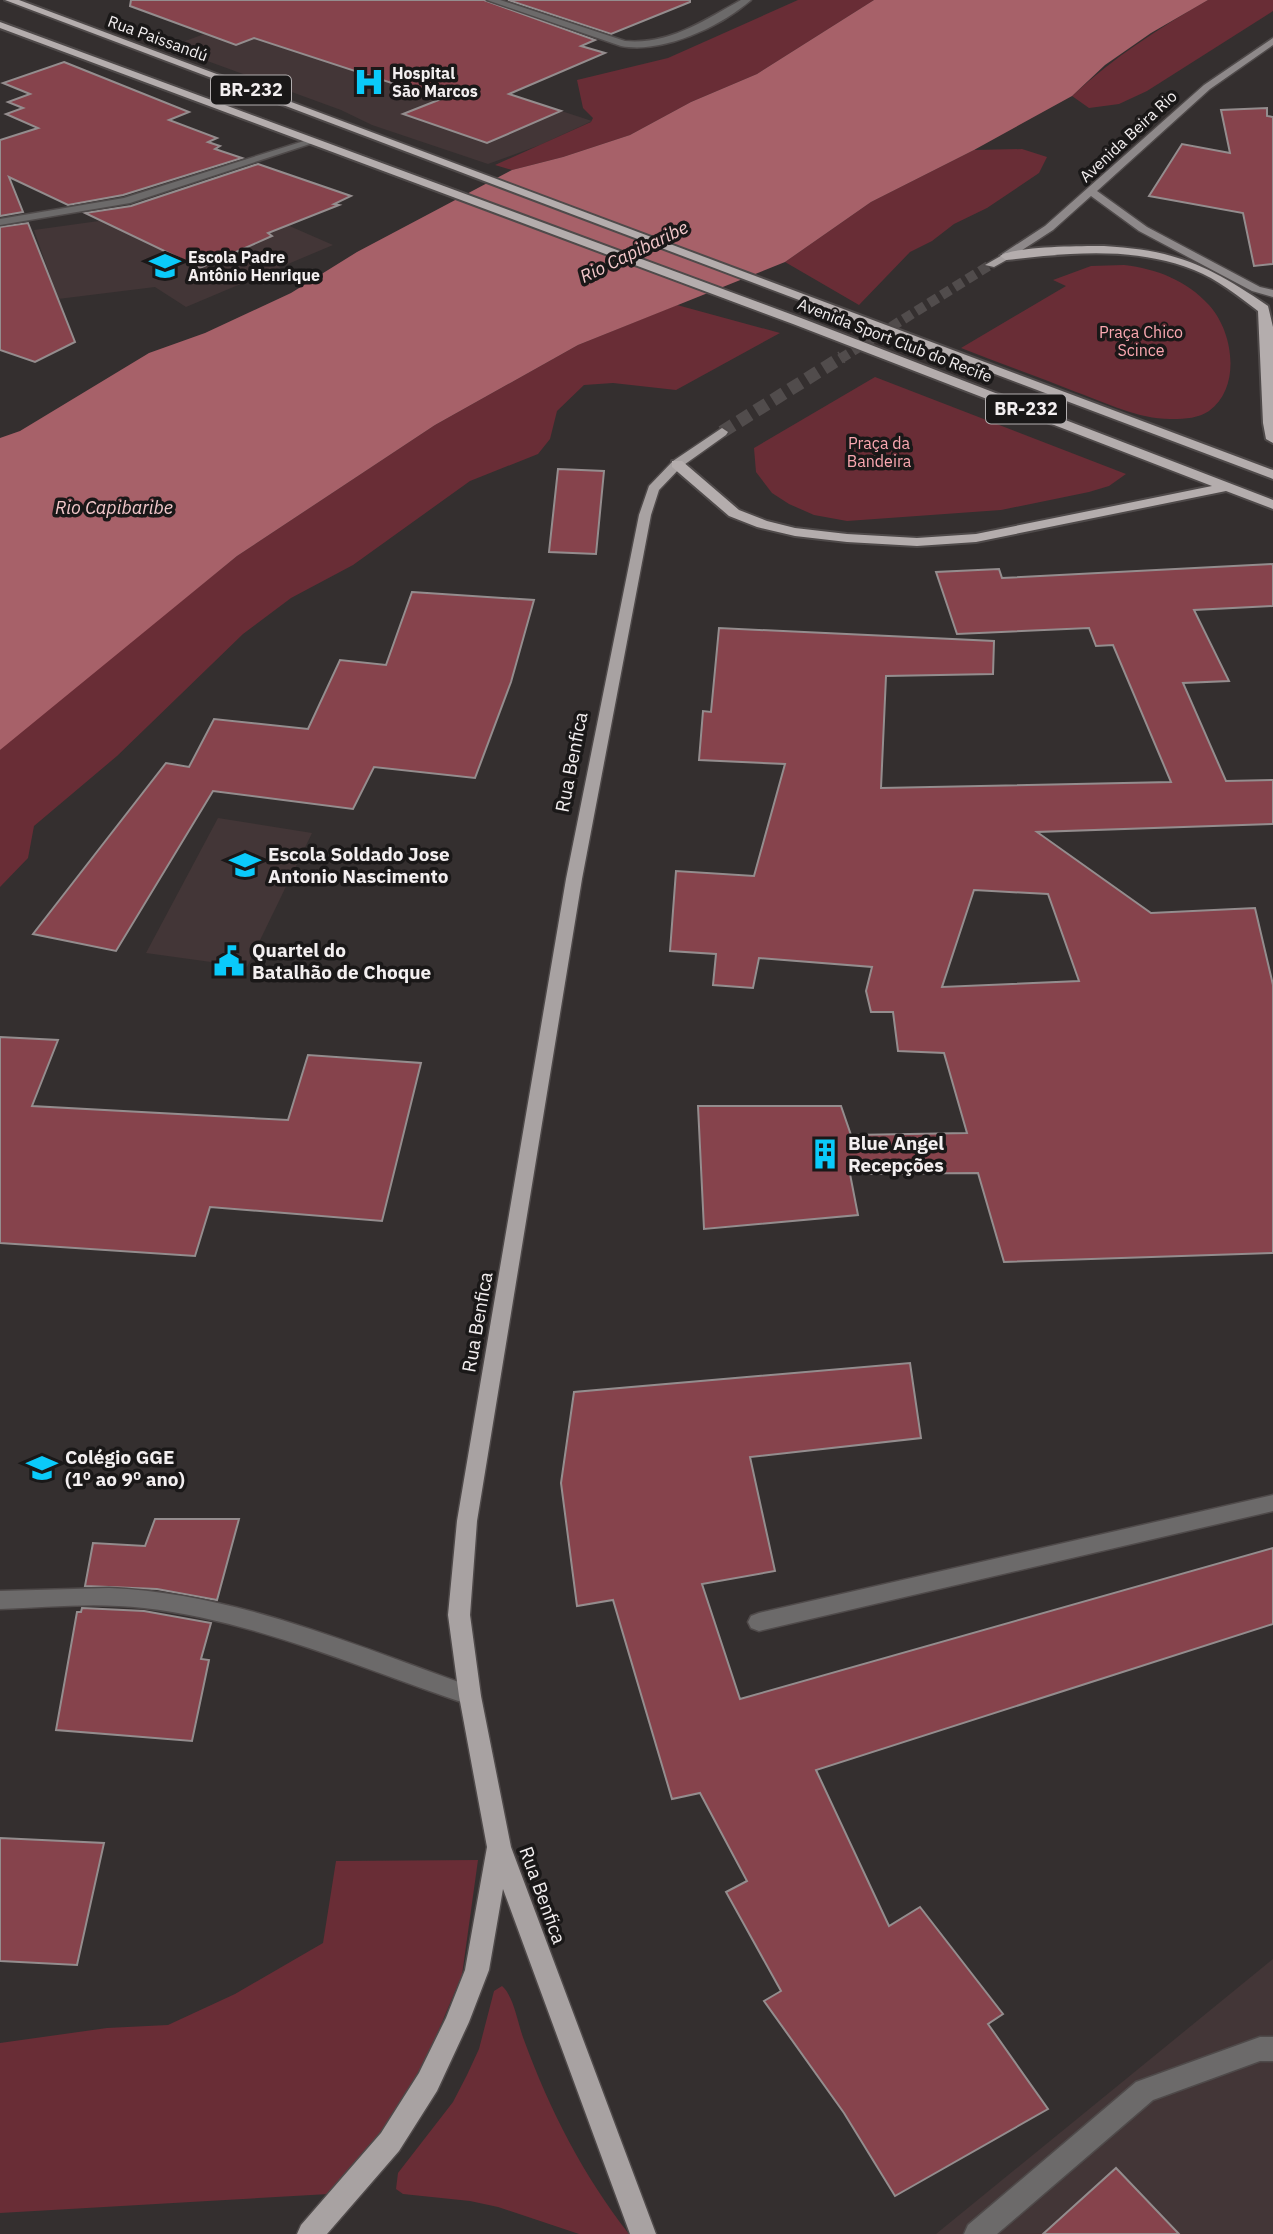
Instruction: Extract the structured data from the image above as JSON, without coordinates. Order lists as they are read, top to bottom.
{
  "streets": {
    "highway": ["Rua Paissandú", "BR-232", "Avenida Sport Club do Recife"],
    "main road": ["Avenida Beira Rio", "Rua Benfica"]
  },
  "crossings": [
    ["Rua Paissandú", "Avenida Sport Club do Recife"],
    ["BR-232", "Avenida Sport Club do Recife"]
  ],
  "water": ["Rio Capibaribe"],
  "parks": ["Praça Chico Scince", "Praça da Bandeira"],
  "places": {
    "hospital": ["Hospital São Marcos"],
    "school or university": ["Escola Padre Antônio Henrique", "Escola Soldado Jose Antonio Nascimento", "Colégio GGE (1º ao 9º ano)"],
    "public building": ["Quartel do Batalhão de Choque"],
    "building": ["Blue Angel Recepções"]
  }
}
